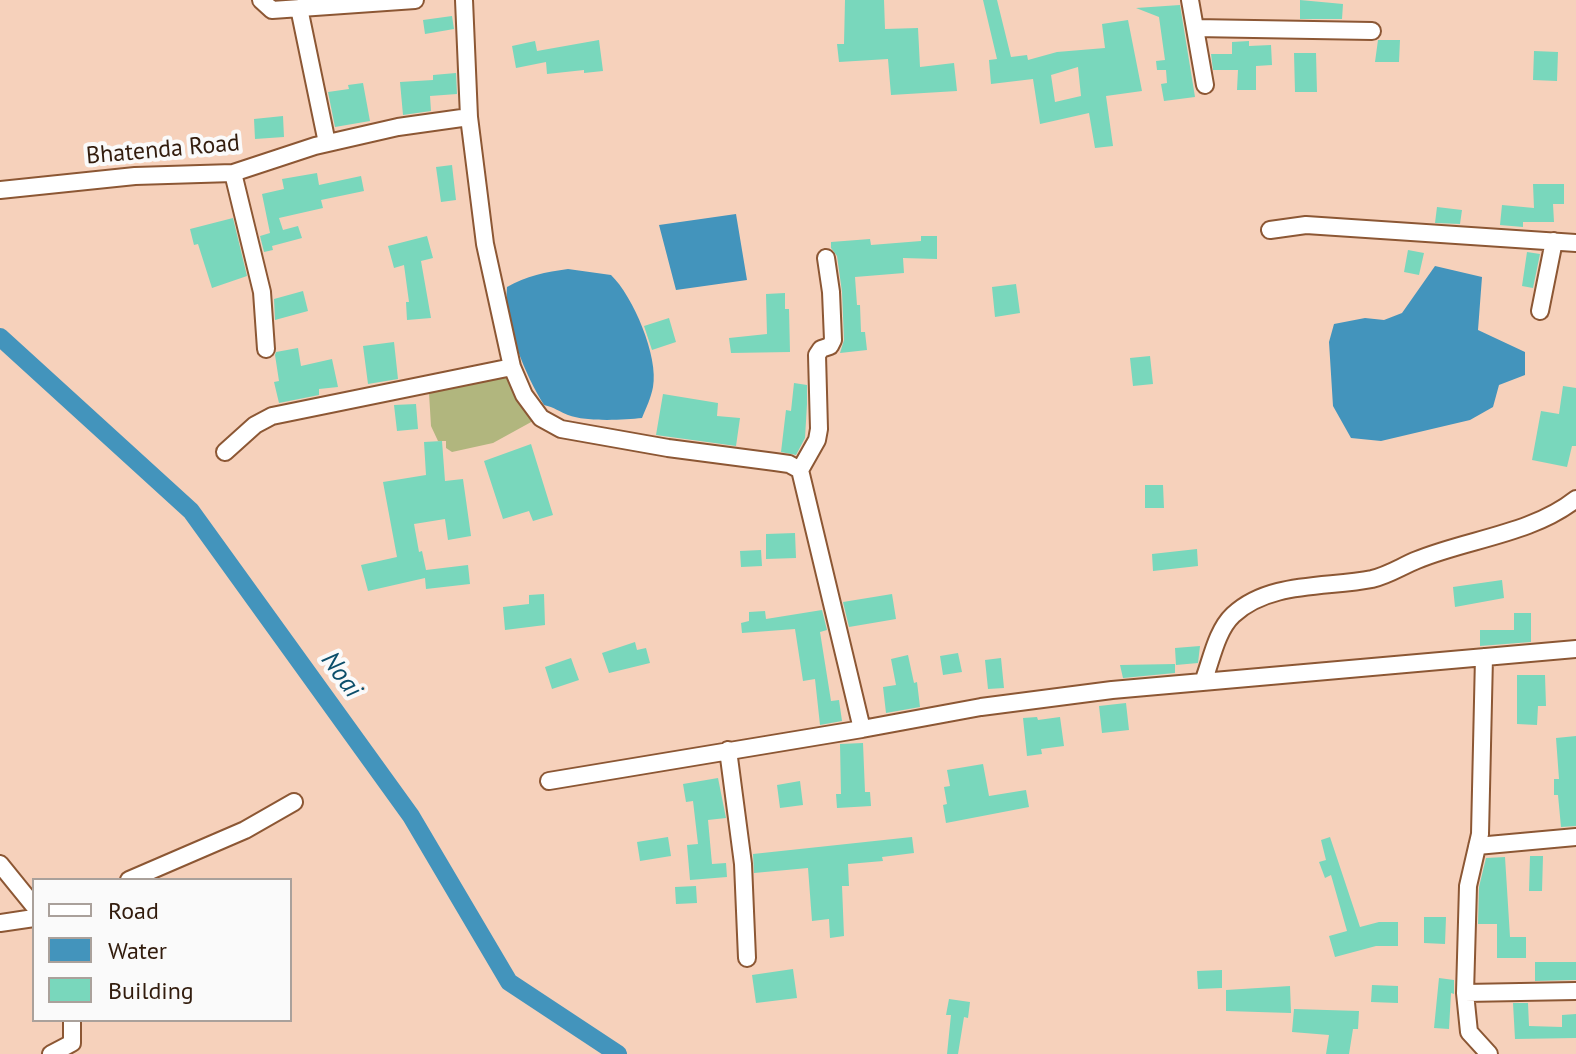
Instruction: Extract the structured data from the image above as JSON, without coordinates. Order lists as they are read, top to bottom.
{
  "streets": {
    "street": ["Bhatenda Road"]
  },
  "water": ["Noai"],
  "legend": ["Road", "Water", "Building"]
}
